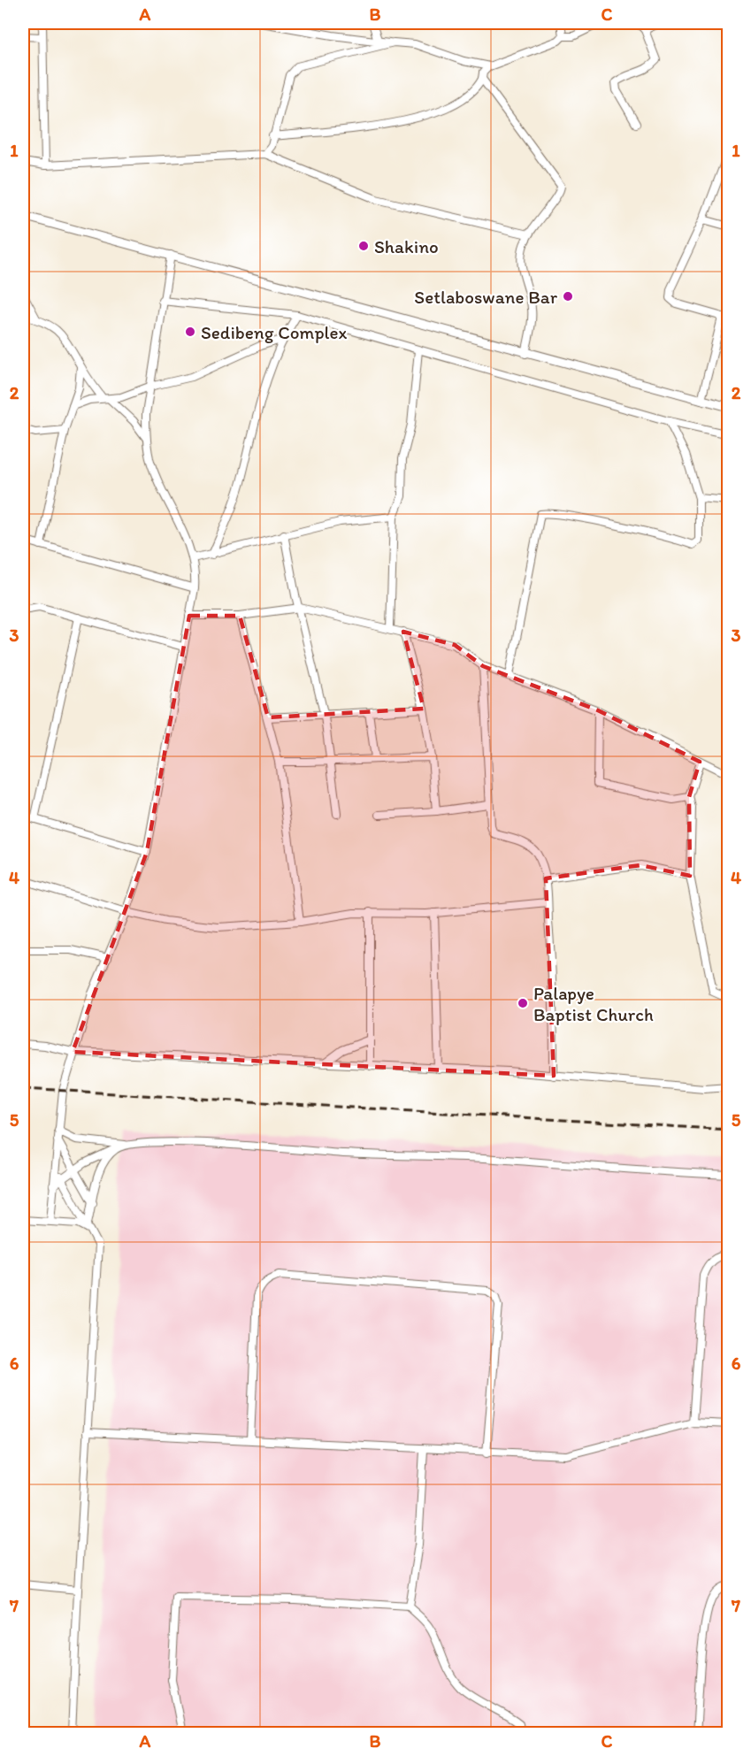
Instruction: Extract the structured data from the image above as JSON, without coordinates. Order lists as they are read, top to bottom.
{
  "places": [
    "Shakino",
    "Setlaboswane Bar",
    "Sedibeng Complex",
    "Palapye Baptist Church"
  ],
  "grid": {
    "columns": ["A", "B", "C"],
    "rows": [
      "1",
      "2",
      "3",
      "4",
      "5",
      "6",
      "7"
    ]
  }
}
